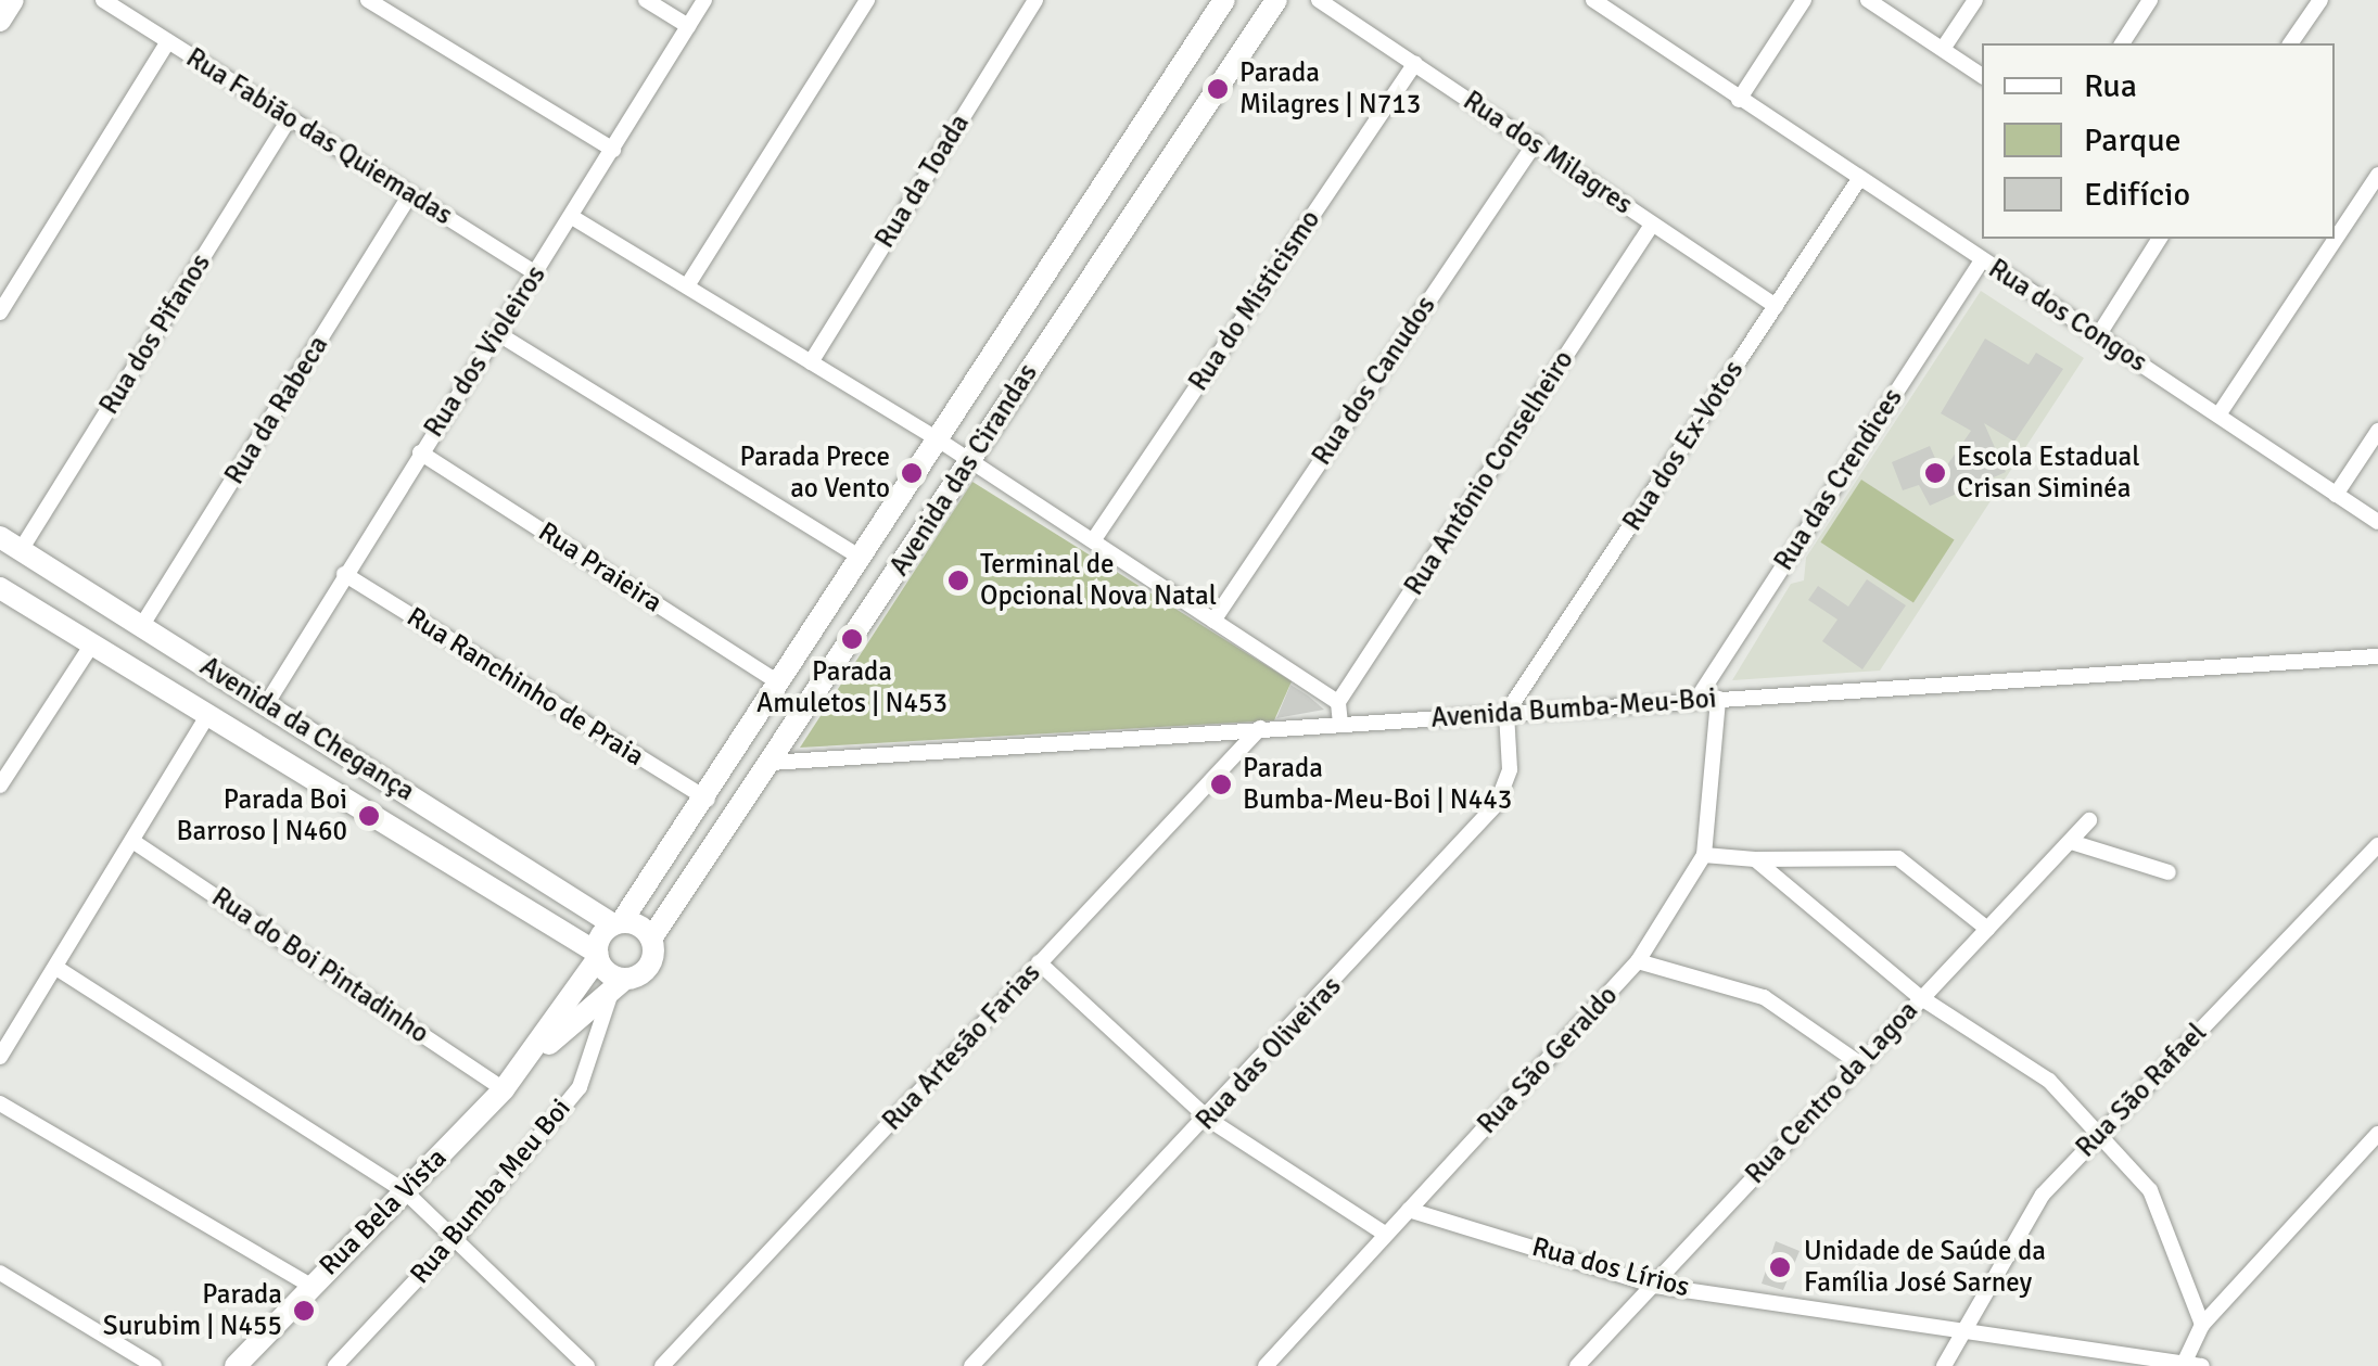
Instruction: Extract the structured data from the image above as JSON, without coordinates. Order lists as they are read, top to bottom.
{
  "streets": {
    "street": [
      "Rua Fabião das Quiemadas",
      "Rua dos Milagres",
      "Rua da Toada",
      "Rua do Misticismo",
      "Rua dos Congos",
      "Rua dos Pifanos",
      "Rua dos Violeiros",
      "Rua dos Canudos",
      "Rua da Rabeca",
      "Rua dos Ex-Votos",
      "Avenida das Cirandas",
      "Rua Antônio Conselheiro",
      "Rua das Crendices",
      "Rua Praieira",
      "Rua Ranchinho de Praia",
      "Avenida Bumba-Meu-Boi",
      "Avenida da Chegança",
      "Rua do Boi Pintadinho",
      "Rua Artesão Farias",
      "Rua das Oliveiras",
      "Rua São Geraldo",
      "Rua São Rafael",
      "Rua Centro da Lagoa",
      "Rua Bumba Meu Boi",
      "Rua Bela Vista",
      "Rua dos Lírios"
    ]
  },
  "crossings": [
    ["Rua Fabião das Quiemadas", "Rua dos Pifanos"],
    ["Rua Fabião das Quiemadas", "Rua dos Violeiros"],
    ["Rua Fabião das Quiemadas", "Rua da Rabeca"],
    ["Rua dos Milagres", "Rua do Misticismo"],
    ["Rua dos Milagres", "Rua dos Canudos"],
    ["Rua dos Milagres", "Rua dos Ex-Votos"],
    ["Rua dos Milagres", "Rua Antônio Conselheiro"],
    ["Rua dos Congos", "Rua dos Ex-Votos"],
    ["Rua dos Congos", "Rua das Crendices"],
    ["Rua dos Pifanos", "Avenida da Chegança"],
    ["Rua dos Violeiros", "Rua Praieira"],
    ["Rua dos Violeiros", "Rua Ranchinho de Praia"],
    ["Rua dos Violeiros", "Avenida da Chegança"],
    ["Rua da Rabeca", "Avenida da Chegança"],
    ["Rua dos Ex-Votos", "Avenida Bumba-Meu-Boi"],
    ["Rua dos Ex-Votos", "Rua das Oliveiras"],
    ["Avenida das Cirandas", "Rua Praieira"],
    ["Avenida das Cirandas", "Rua Ranchinho de Praia"],
    ["Avenida das Cirandas", "Avenida Bumba-Meu-Boi"],
    ["Avenida das Cirandas", "Avenida da Chegança"],
    ["Avenida das Cirandas", "Rua Bumba Meu Boi"],
    ["Rua das Crendices", "Avenida Bumba-Meu-Boi"],
    ["Avenida Bumba-Meu-Boi", "Rua Artesão Farias"],
    ["Avenida Bumba-Meu-Boi", "Rua das Oliveiras"],
    ["Avenida Bumba-Meu-Boi", "Rua São Geraldo"],
    ["Avenida da Chegança", "Rua Bumba Meu Boi"],
    ["Rua do Boi Pintadinho", "Rua Bela Vista"],
    ["Rua São Geraldo", "Rua dos Lírios"],
    ["Rua São Rafael", "Rua dos Lírios"],
    ["Rua Centro da Lagoa", "Rua dos Lírios"]
  ],
  "places": [
    "Parada Milagres | N713",
    "Parada Prece ao Vento",
    "Escola Estadual Crisan Siminéa",
    "Terminal de Opcional Nova Natal",
    "Parada Amuletos | N453",
    "Parada Bumba-Meu-Boi | N443",
    "Parada Boi Barroso | N460",
    "Unidade de Saúde da Família José Sarney",
    "Parada Surubim | N455"
  ],
  "legend": ["Rua", "Parque", "Edifício"]
}
